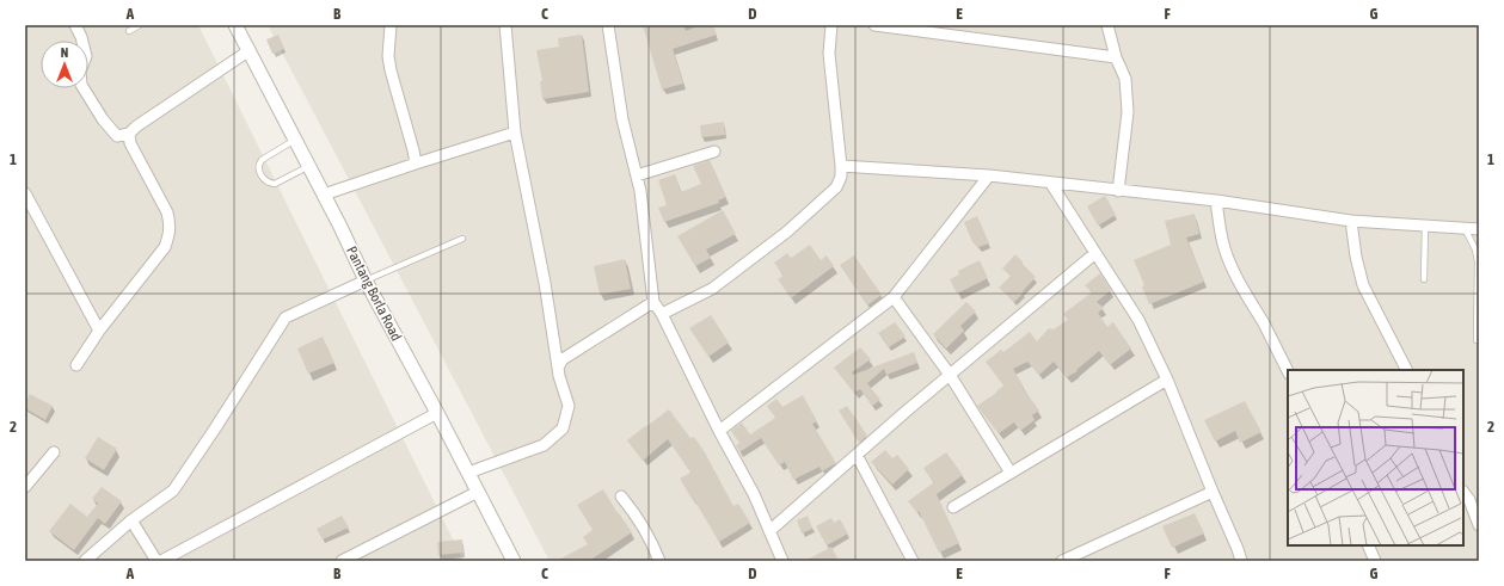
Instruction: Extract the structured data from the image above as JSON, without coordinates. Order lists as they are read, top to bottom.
{
  "streets": {
    "street": ["Pantang Borla Road"]
  },
  "north": "top",
  "grid": {
    "columns": [
      "A",
      "B",
      "C",
      "D",
      "E",
      "F",
      "G"
    ],
    "rows": ["1", "2"]
  }
}
